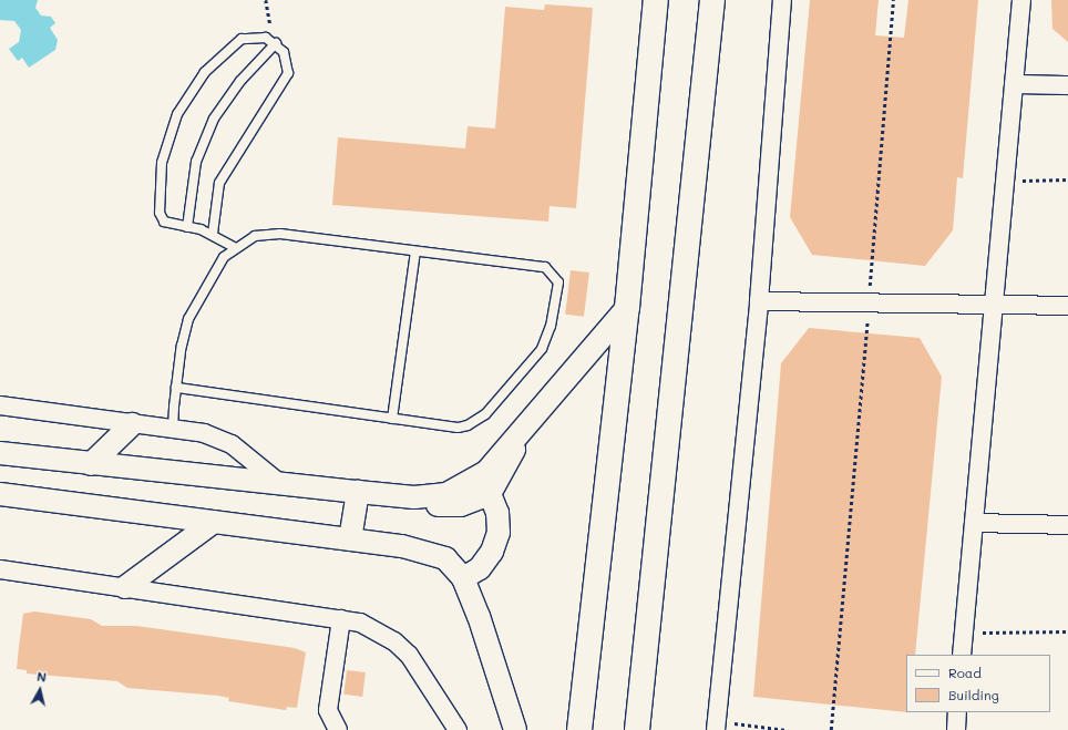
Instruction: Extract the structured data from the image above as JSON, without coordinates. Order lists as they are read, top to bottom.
{
  "legend": ["Road", "Building"],
  "north": "top"
}
